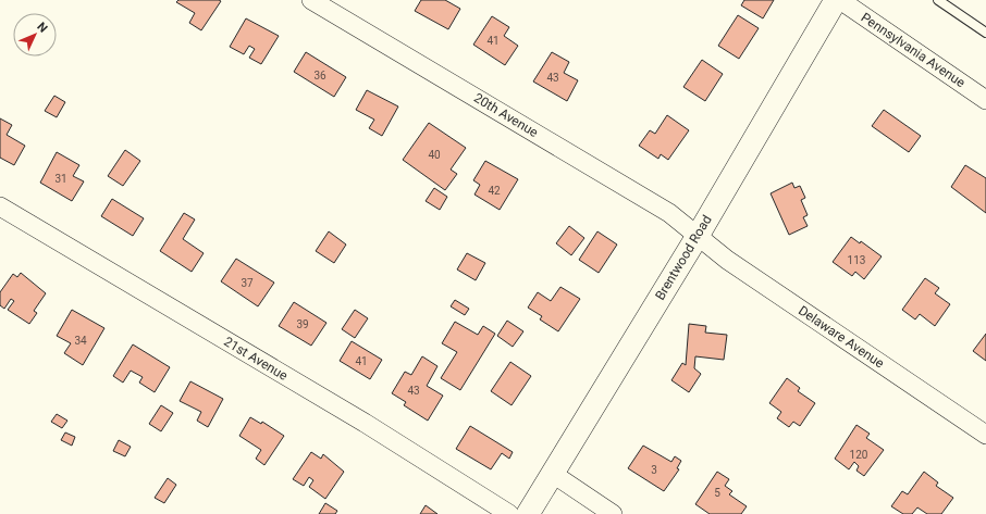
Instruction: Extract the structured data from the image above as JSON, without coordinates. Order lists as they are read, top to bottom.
{
  "streets": {
    "street": [
      "Pennsylvania Avenue",
      "20th Avenue",
      "Brentwood Road",
      "Delaware Avenue",
      "21st Avenue"
    ]
  },
  "crossings": [
    ["20th Avenue", "Brentwood Road"],
    ["20th Avenue", "Delaware Avenue"],
    ["Brentwood Road", "Delaware Avenue"]
  ],
  "house_numbers": [
    "41",
    "36",
    "43",
    "40",
    "31",
    "42",
    "113",
    "37",
    "39",
    "34",
    "41",
    "43",
    "120",
    "3",
    "5"
  ],
  "north": "top right"
}
